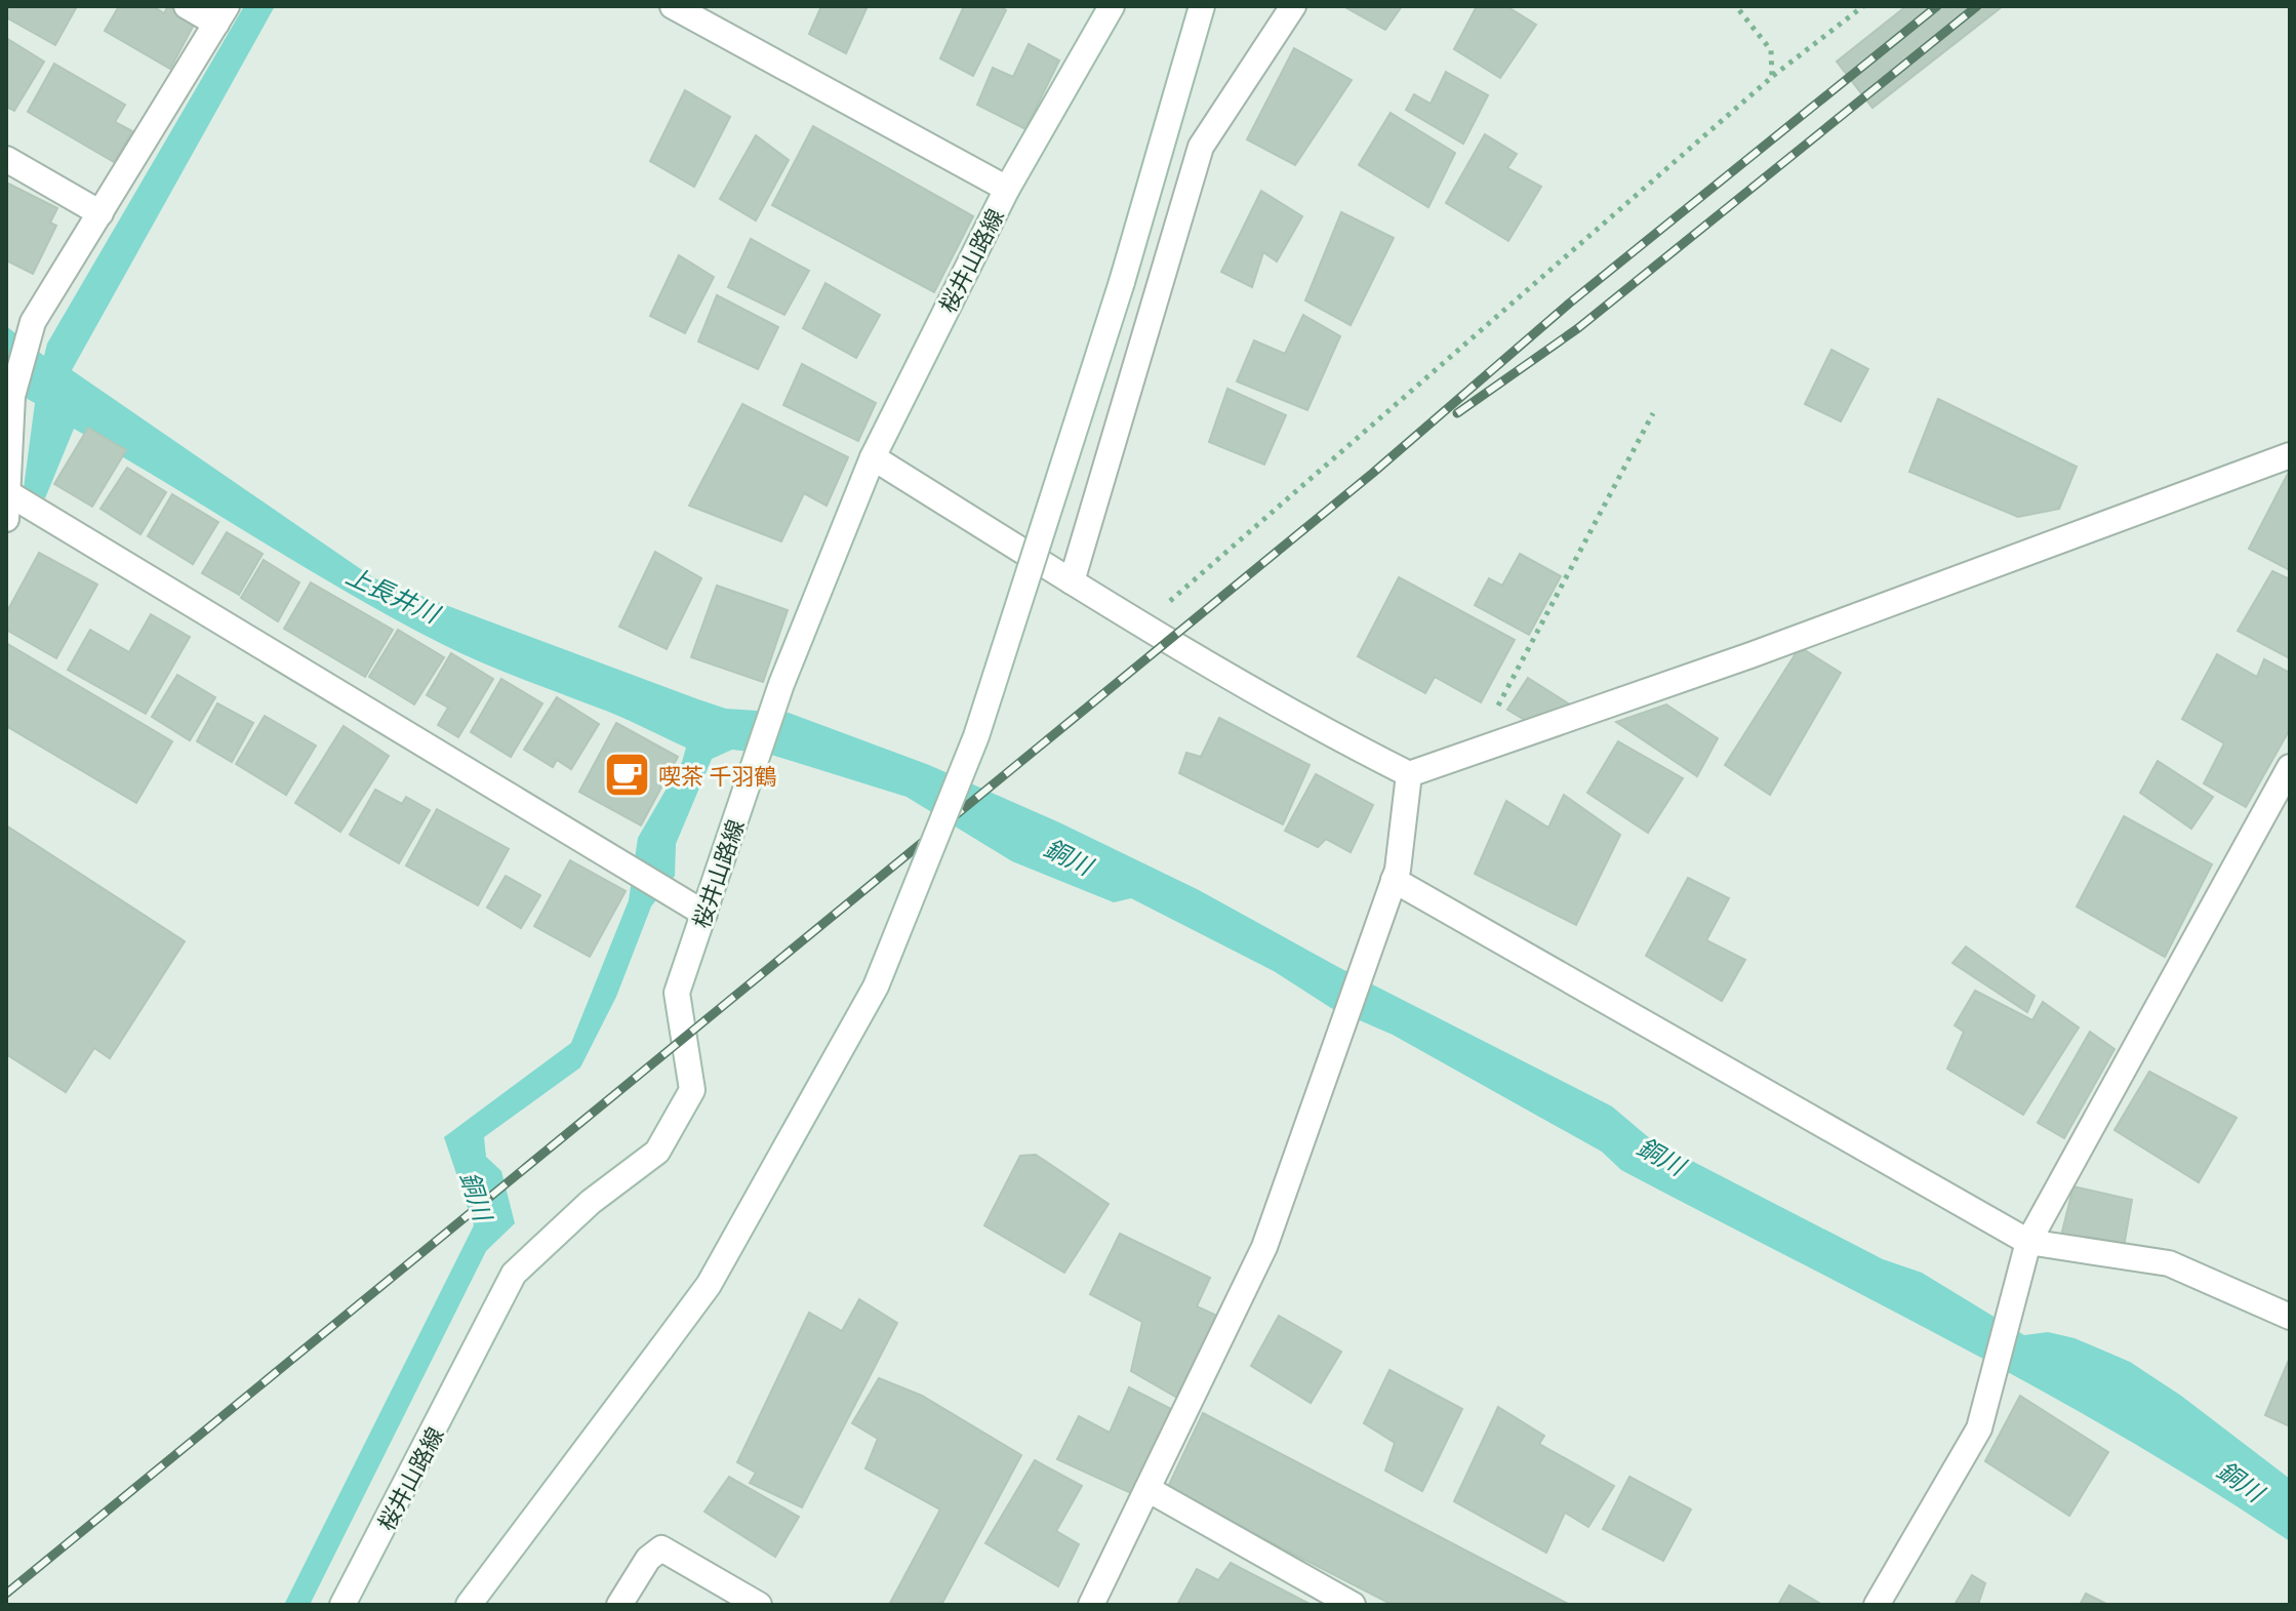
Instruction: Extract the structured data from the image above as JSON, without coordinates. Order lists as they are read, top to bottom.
{
  "streets": {
    "street": ["桜井山路線"]
  },
  "water": ["上長井川", "銅川"],
  "places": {
    "cafe": ["喫茶 千羽鶴"]
  }
}
